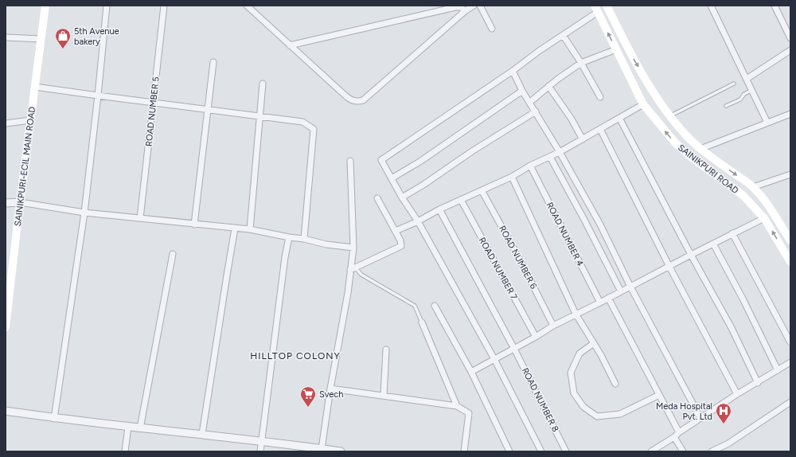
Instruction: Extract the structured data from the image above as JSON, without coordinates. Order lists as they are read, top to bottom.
{
  "streets": {
    "main road": ["SAINIKPURI-ECIL MAIN ROAD", "SAINIKPURI ROAD"],
    "street": [
      "ROAD NUMBER 5",
      "ROAD NUMBER 4",
      "ROAD NUMBER 6",
      "ROAD NUMBER 7",
      "ROAD NUMBER 8"
    ]
  },
  "districts": ["HILLTOP COLONY"],
  "places": {
    "shop": ["5th Avenue bakery"],
    "supermarket": ["Svech"],
    "hospital": ["Meda Hospital Pvt. Ltd"]
  }
}
